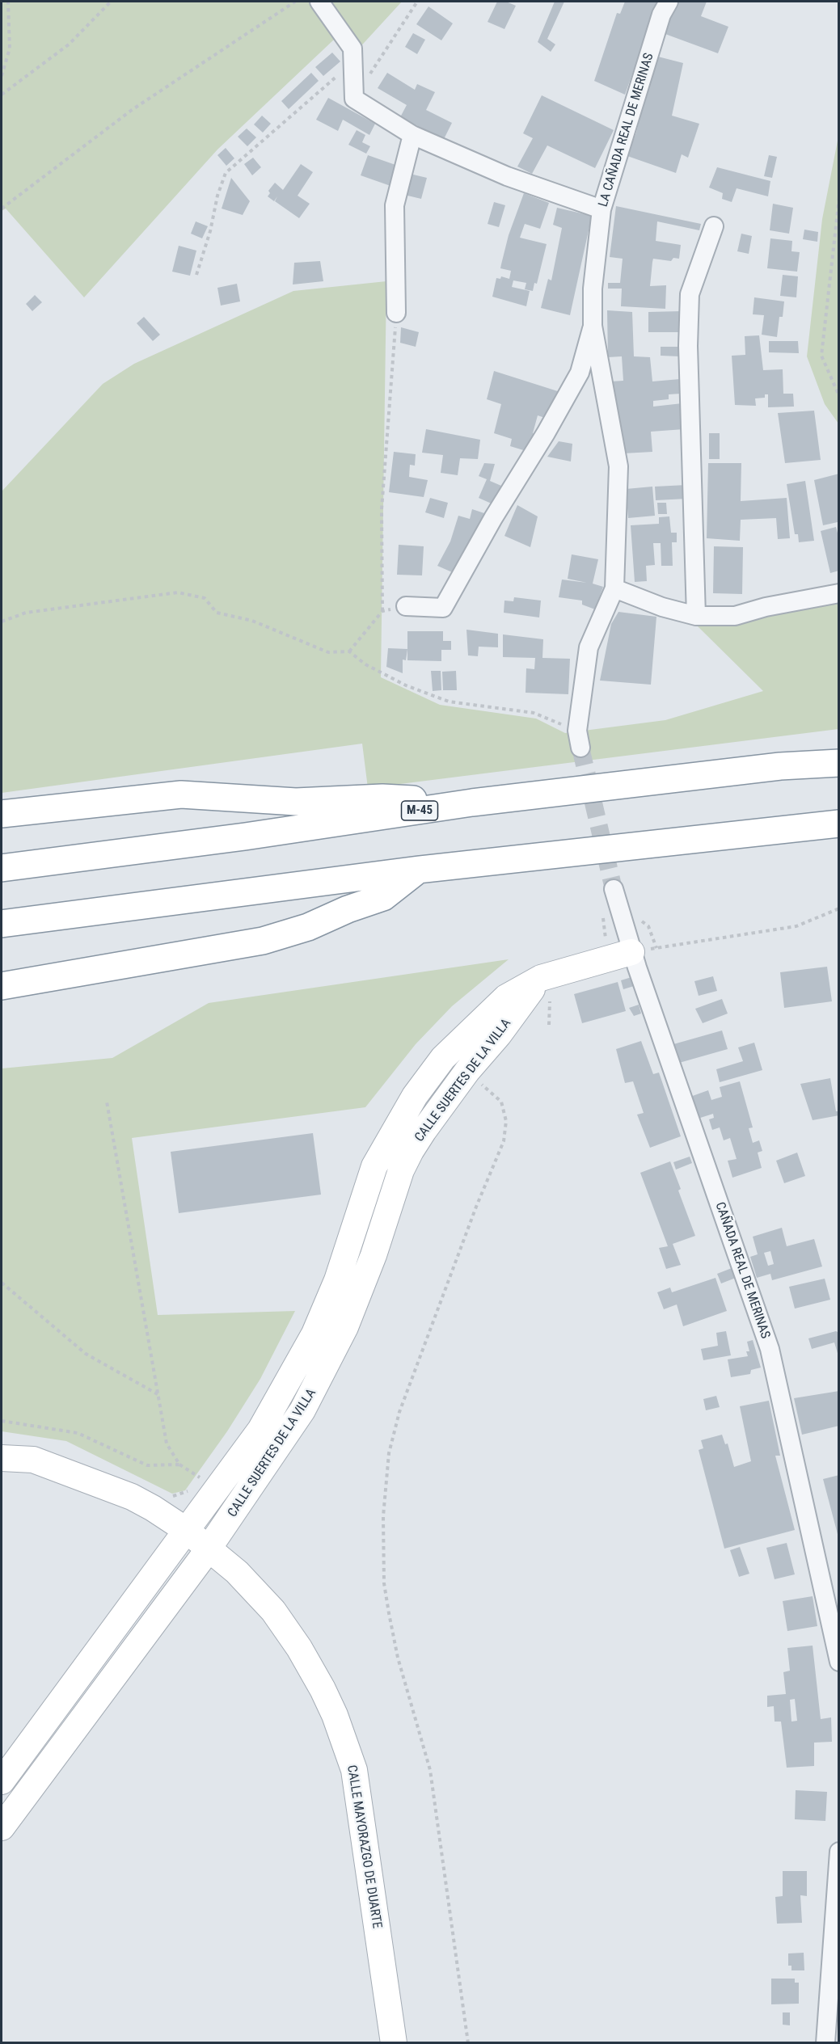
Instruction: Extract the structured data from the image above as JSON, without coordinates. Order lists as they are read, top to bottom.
{
  "streets": {
    "highway": ["M-45"],
    "main road": ["CALLE SUERTES DE LA VILLA", "CALLE MAYORAZGO DE DUARTE"],
    "street": ["LA CAÑADA REAL DE MERINAS", "CAÑADA REAL DE MERINAS"]
  },
  "crossings": [
    ["CALLE SUERTES DE LA VILLA", "CAÑADA REAL DE MERINAS"],
    ["CALLE SUERTES DE LA VILLA", "CALLE MAYORAZGO DE DUARTE"]
  ]
}
